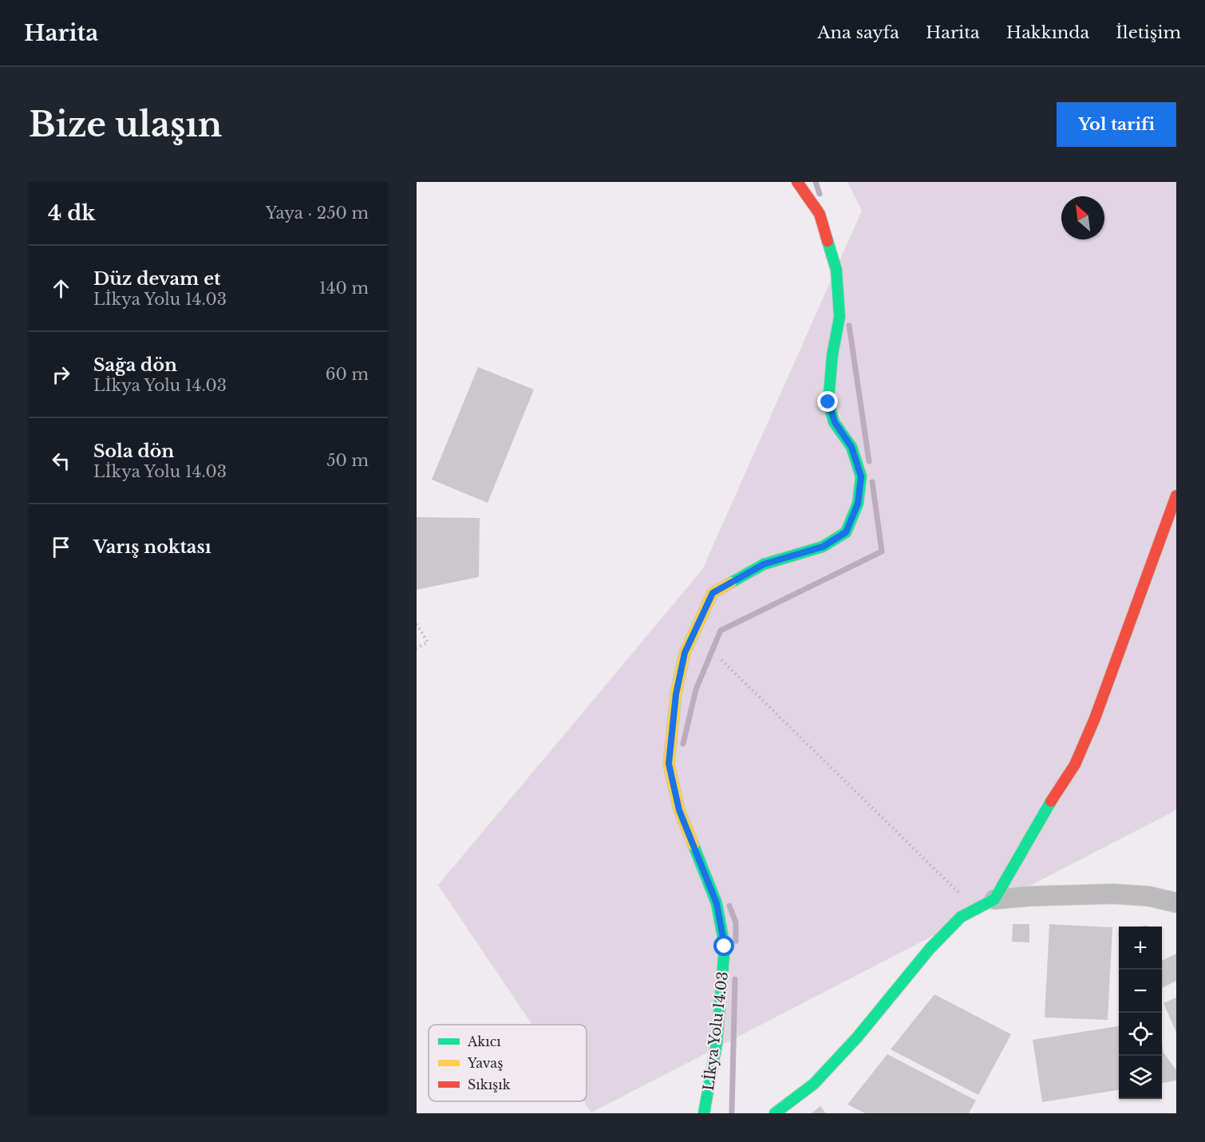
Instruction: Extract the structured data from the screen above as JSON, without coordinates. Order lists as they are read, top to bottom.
{
  "streets": {
    "street": ["Lİkya Yolu 14.03"]
  },
  "legend": ["Akıcı", "Yavaş", "Sıkışık"],
  "north": "top left",
  "page": {
    "header": "Harita",
    "nav": [
      "Ana sayfa",
      "Harita",
      "Hakkında",
      "İletişim"
    ],
    "buttons": "Yol tarifi",
    "title": "Bize ulaşın",
    "heading": ["4 dk", "Yaya · 250 m"],
    "list": [
      ["Düz devam et", "Lİkya Yolu 14.03", "140 m"],
      ["Sağa dön", "Lİkya Yolu 14.03", "60 m"],
      ["Sola dön", "Lİkya Yolu 14.03", "50 m"],
      "Varış noktası"
    ],
    "map_buttons": ["+", "−"]
  }
}
